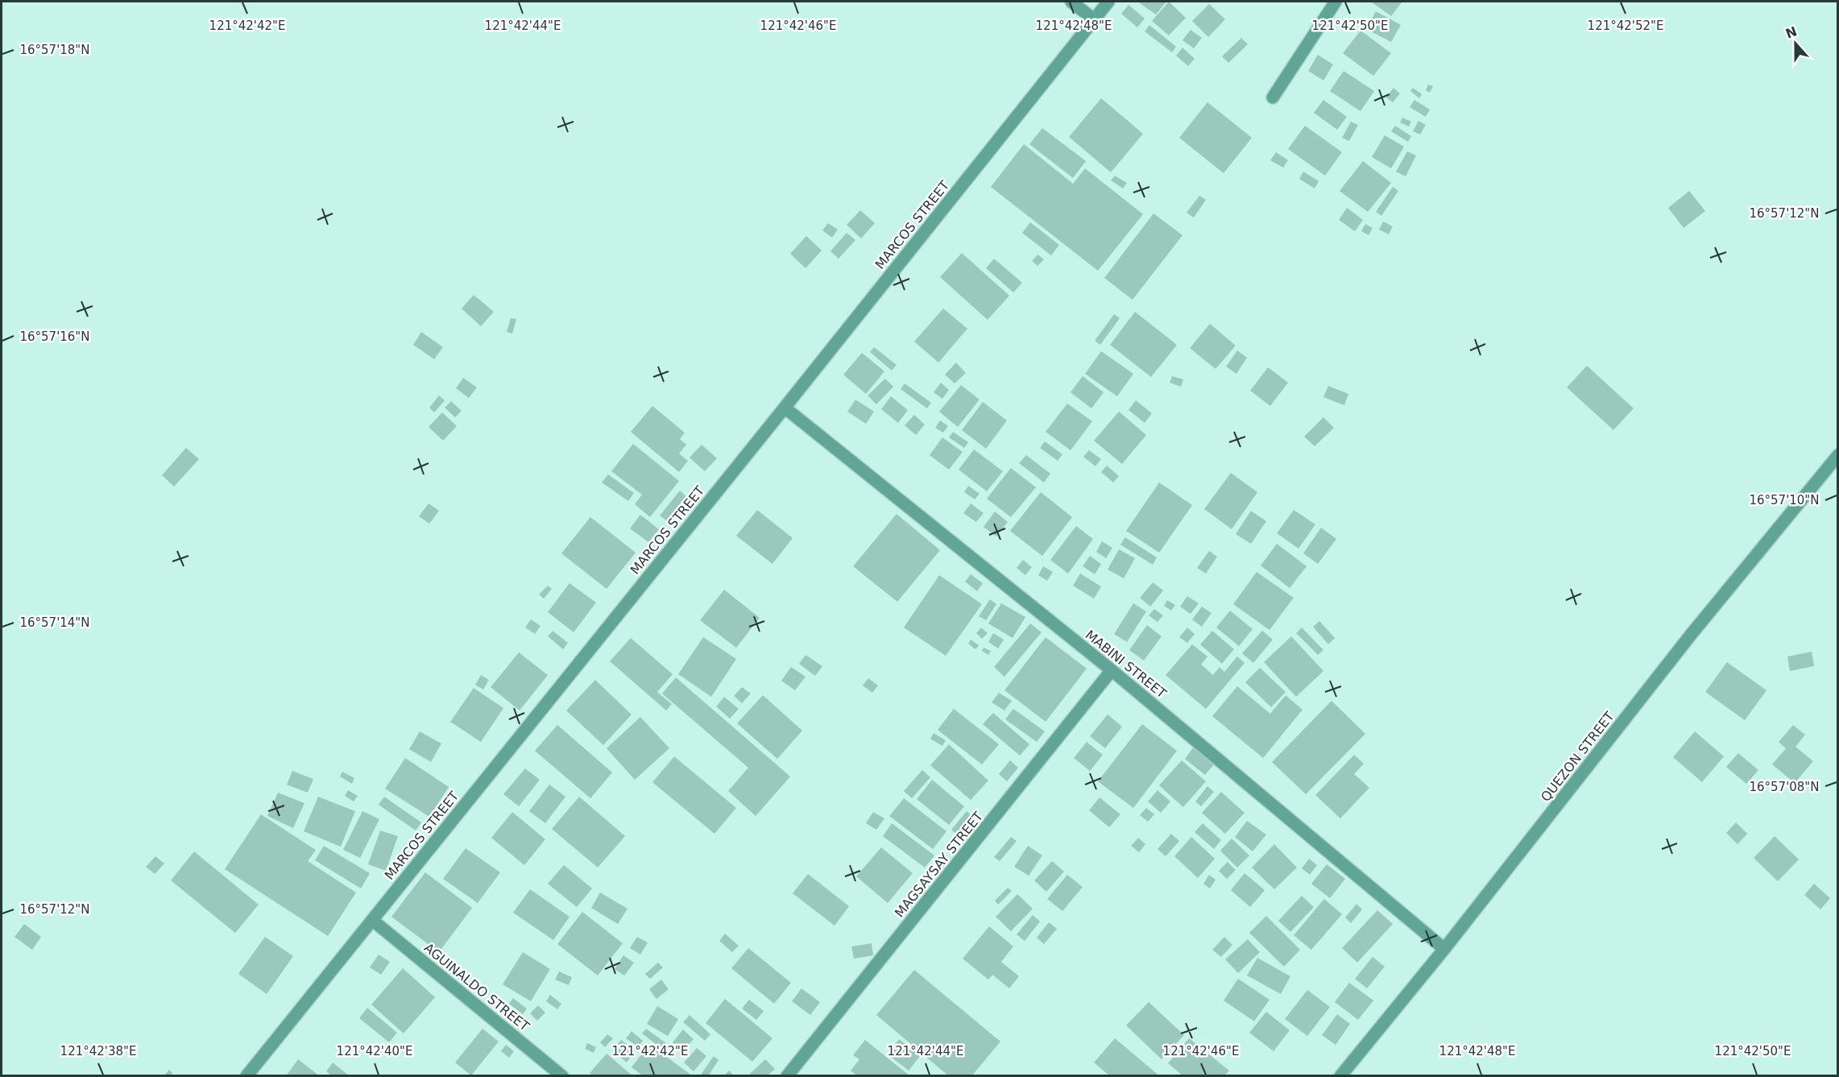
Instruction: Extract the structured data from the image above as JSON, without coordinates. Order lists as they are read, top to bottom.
{
  "streets": {
    "street": [
      "MARCOS STREET",
      "MABINI STREET",
      "QUEZON STREET",
      "MAGSAYSAY STREET",
      "AGUINALDO STREET"
    ]
  },
  "crossings": [
    ["MARCOS STREET", "MABINI STREET"],
    ["MARCOS STREET", "AGUINALDO STREET"],
    ["MABINI STREET", "QUEZON STREET"],
    ["MABINI STREET", "MAGSAYSAY STREET"]
  ],
  "north": "top",
  "coordinates": [
    "121°42'48\"E",
    "121°42'42\"E",
    "121°42'44\"E",
    "121°42'46\"E",
    "121°42'50\"E",
    "121°42'52\"E",
    "16°57'18\"N",
    "16°57'12\"N",
    "16°57'16\"N",
    "16°57'10\"N",
    "16°57'14\"N",
    "16°57'08\"N",
    "121°42'38\"E",
    "121°42'40\"E"
  ]
}
